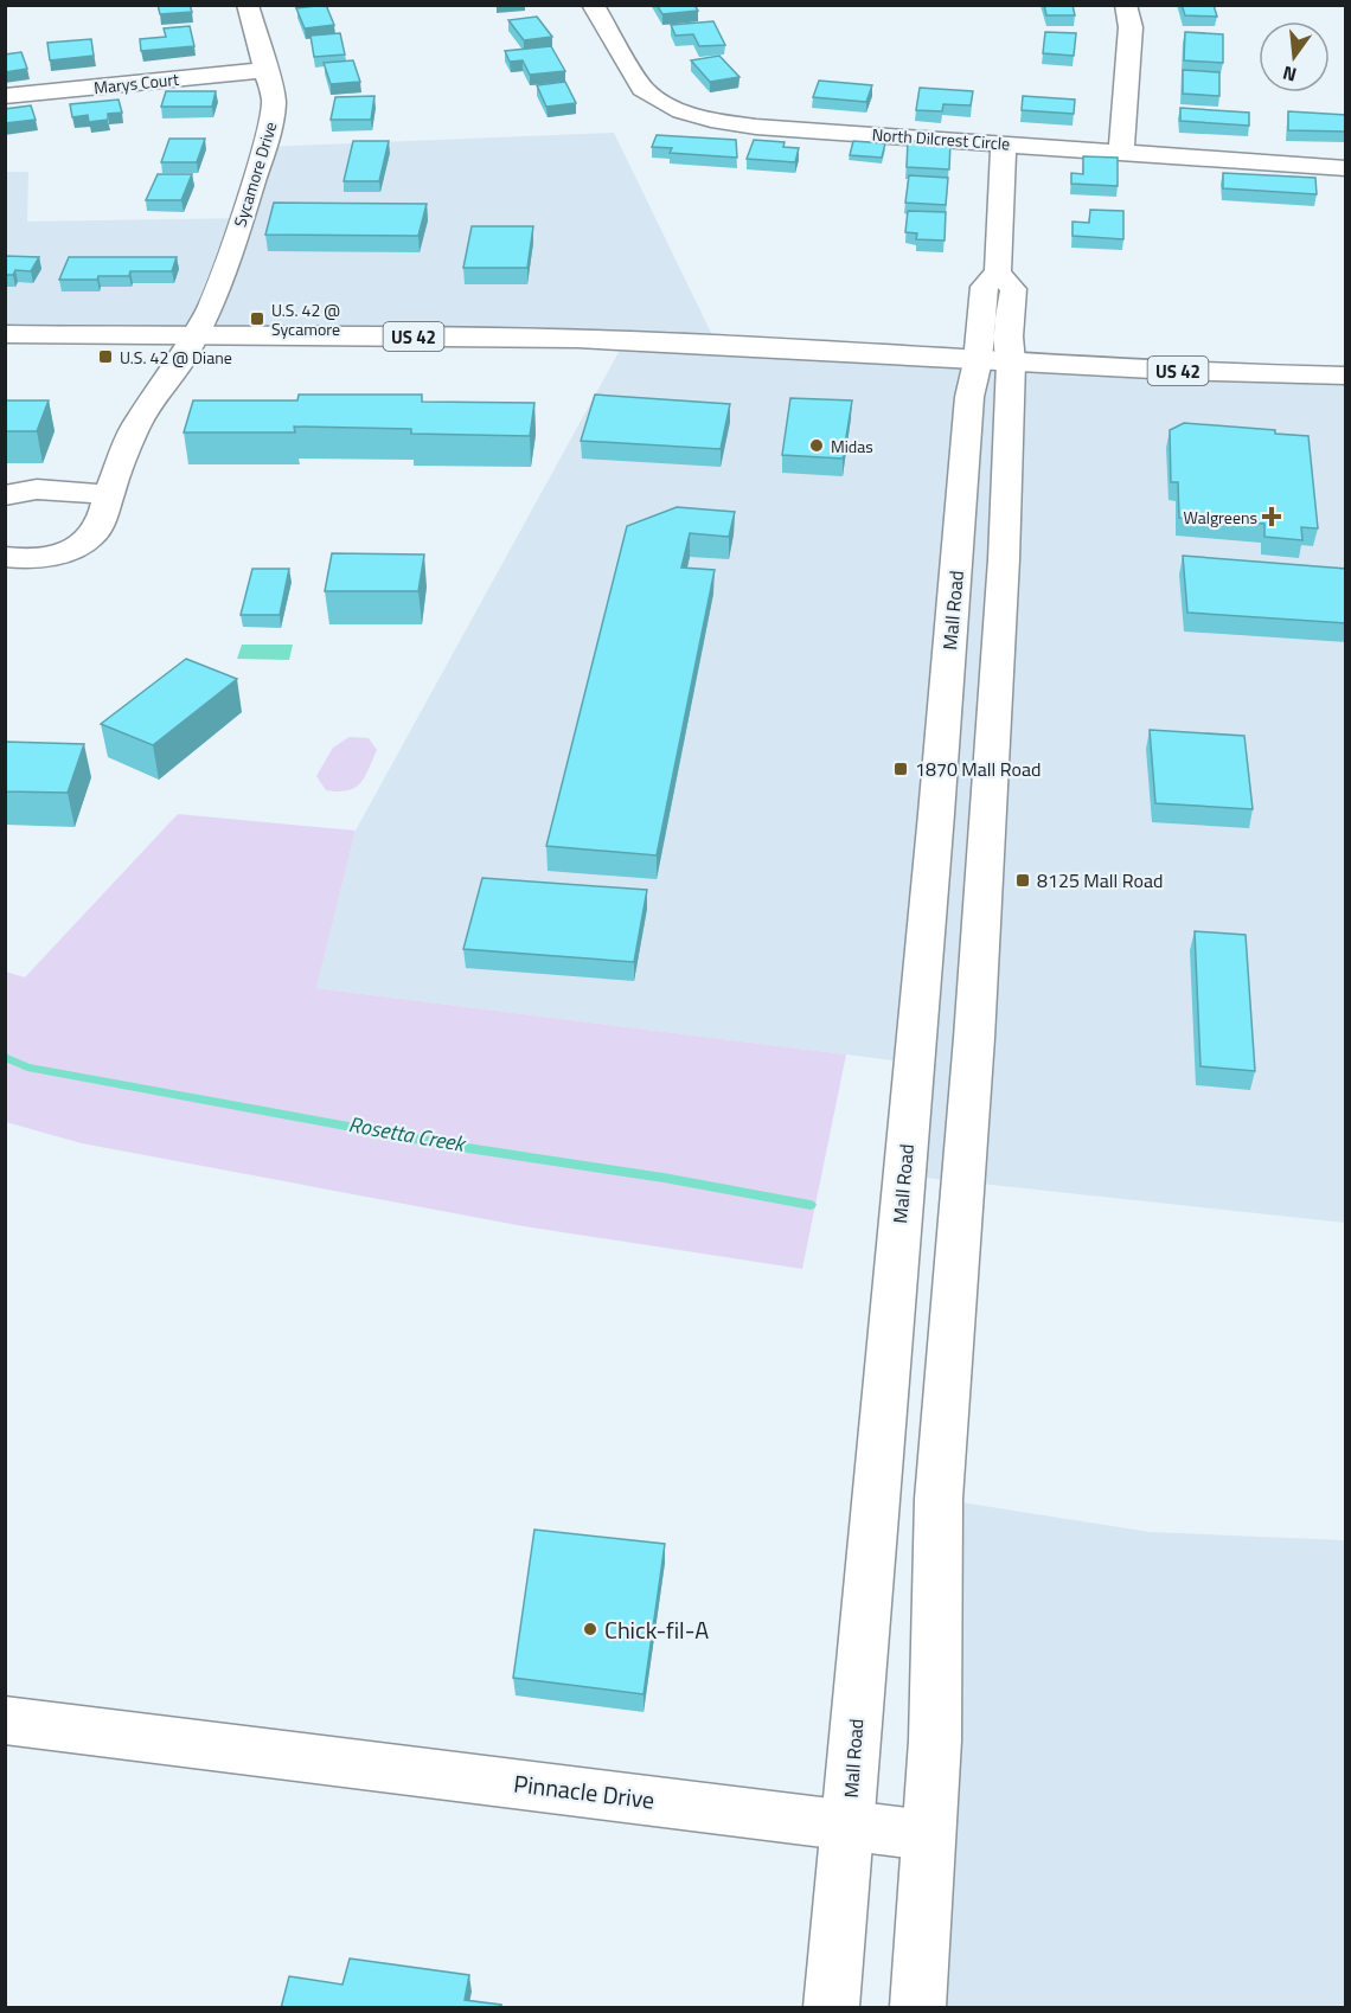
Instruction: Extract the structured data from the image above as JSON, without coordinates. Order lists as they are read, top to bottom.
{
  "streets": {
    "main road": [
      "Marys Court",
      "North Dilcrest Circle",
      "Sycamore Drive",
      "US 42",
      "Mall Road",
      "Pinnacle Drive"
    ]
  },
  "crossings": [
    ["Marys Court", "Sycamore Drive"],
    ["Sycamore Drive", "US 42"],
    ["US 42", "Mall Road"],
    ["Mall Road", "Pinnacle Drive"]
  ],
  "water": ["Rosetta Creek"],
  "places": {
    "transit": [
      "U.S. 42 @ Sycamore",
      "U.S. 42 @ Diane",
      "1870 Mall Road",
      "8125 Mall Road"
    ],
    "other": ["Midas", "Chick-fil-A"],
    "health": ["Walgreens"]
  },
  "north": "bottom"
}
